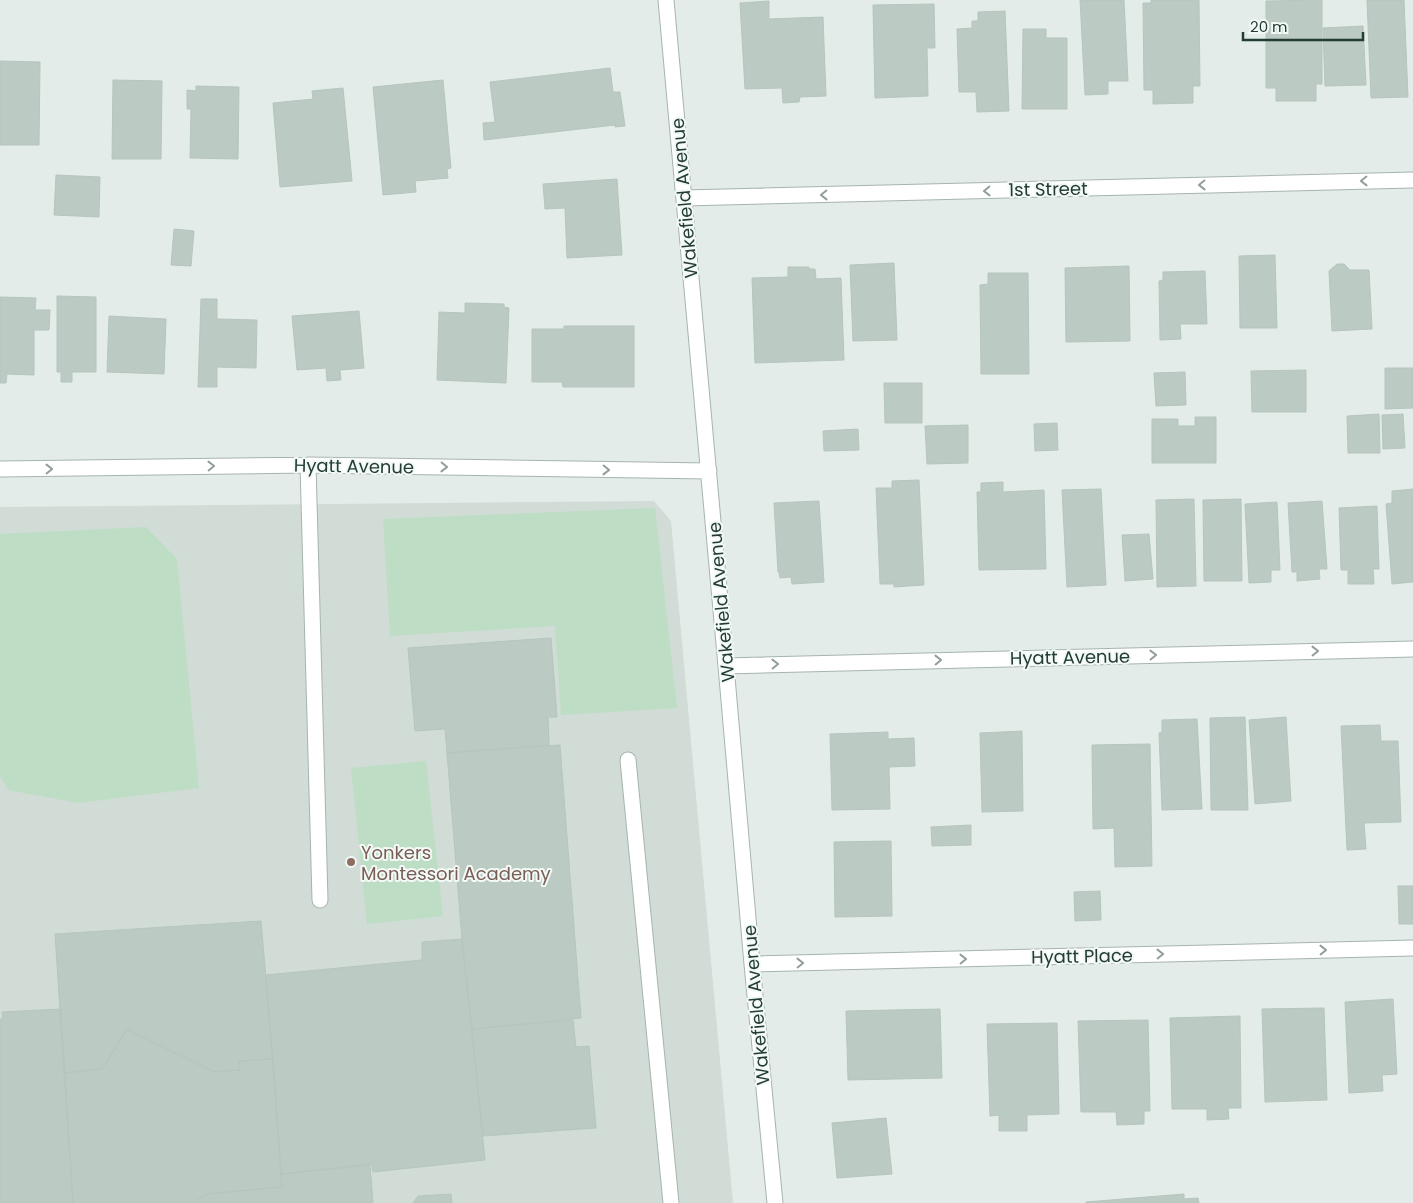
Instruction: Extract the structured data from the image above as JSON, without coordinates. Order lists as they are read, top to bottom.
{
  "streets": {
    "street": [
      "1st Street",
      "Wakefield Avenue",
      "Hyatt Avenue",
      "Hyatt Place"
    ]
  },
  "crossings": [
    ["1st Street", "Wakefield Avenue"],
    ["Wakefield Avenue", "Hyatt Avenue"],
    ["Wakefield Avenue", "Hyatt Place"]
  ],
  "one_way": ["1st Street", "Hyatt Avenue", "Hyatt Place"],
  "places": ["Yonkers Montessori Academy"],
  "scale_bar": "20 m"
}
